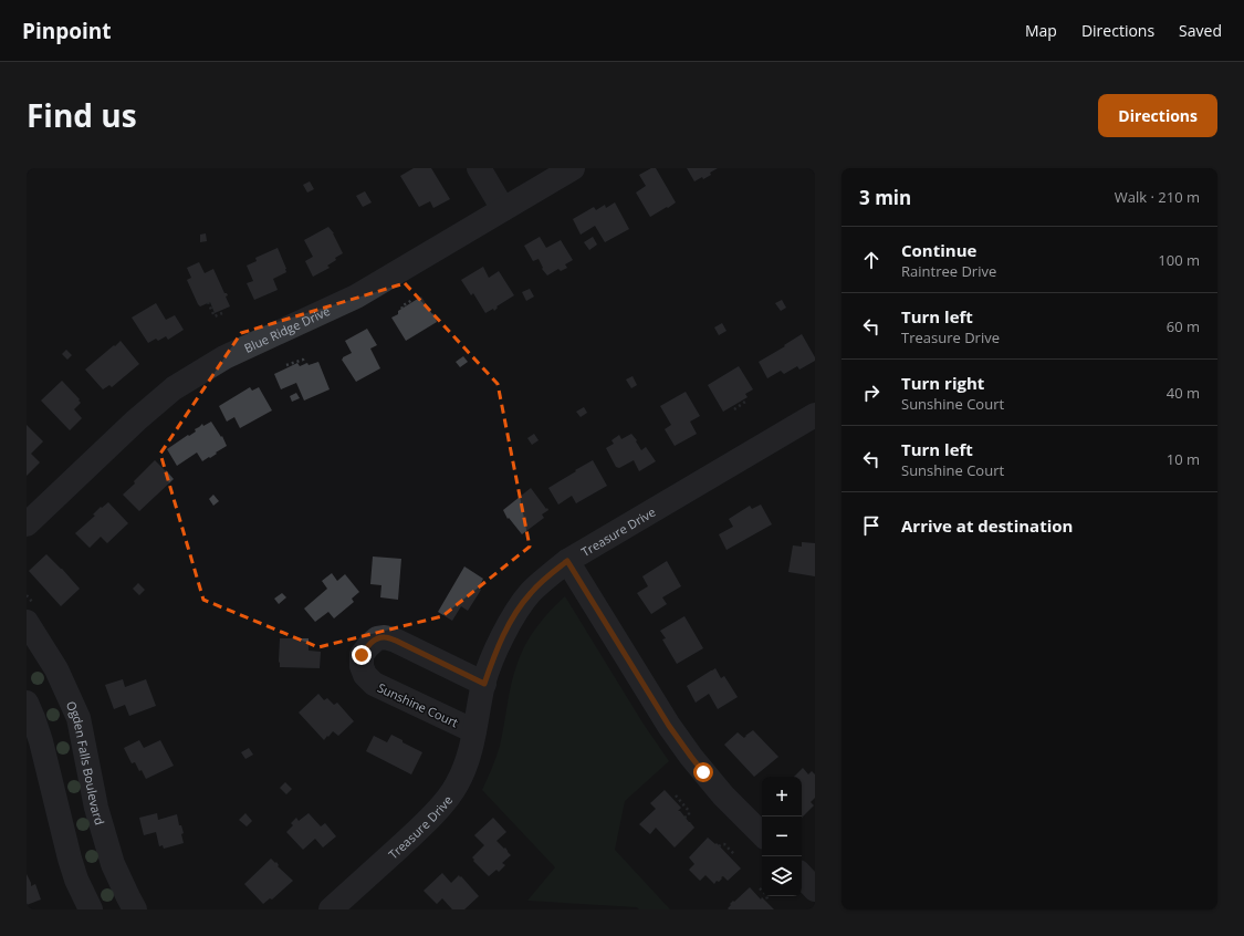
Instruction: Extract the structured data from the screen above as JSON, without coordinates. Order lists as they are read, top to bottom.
{
  "streets": {
    "street": [
      "Blue Ridge Drive",
      "Treasure Drive",
      "Sunshine Court",
      "Ogden Falls Boulevard"
    ]
  },
  "crossings": [
    ["Treasure Drive", "Sunshine Court"]
  ],
  "page": {
    "header": "Pinpoint",
    "nav": ["Map", "Directions", "Saved"],
    "title": "Find us",
    "buttons": "Directions",
    "heading": ["3 min", "Walk · 210 m"],
    "list": [
      ["Continue", "Raintree Drive", "100 m"],
      ["Turn left", "Treasure Drive", "60 m"],
      ["Turn right", "Sunshine Court", "40 m"],
      ["Turn left", "Sunshine Court", "10 m"],
      "Arrive at destination"
    ],
    "map_buttons": ["+", "−"]
  }
}
